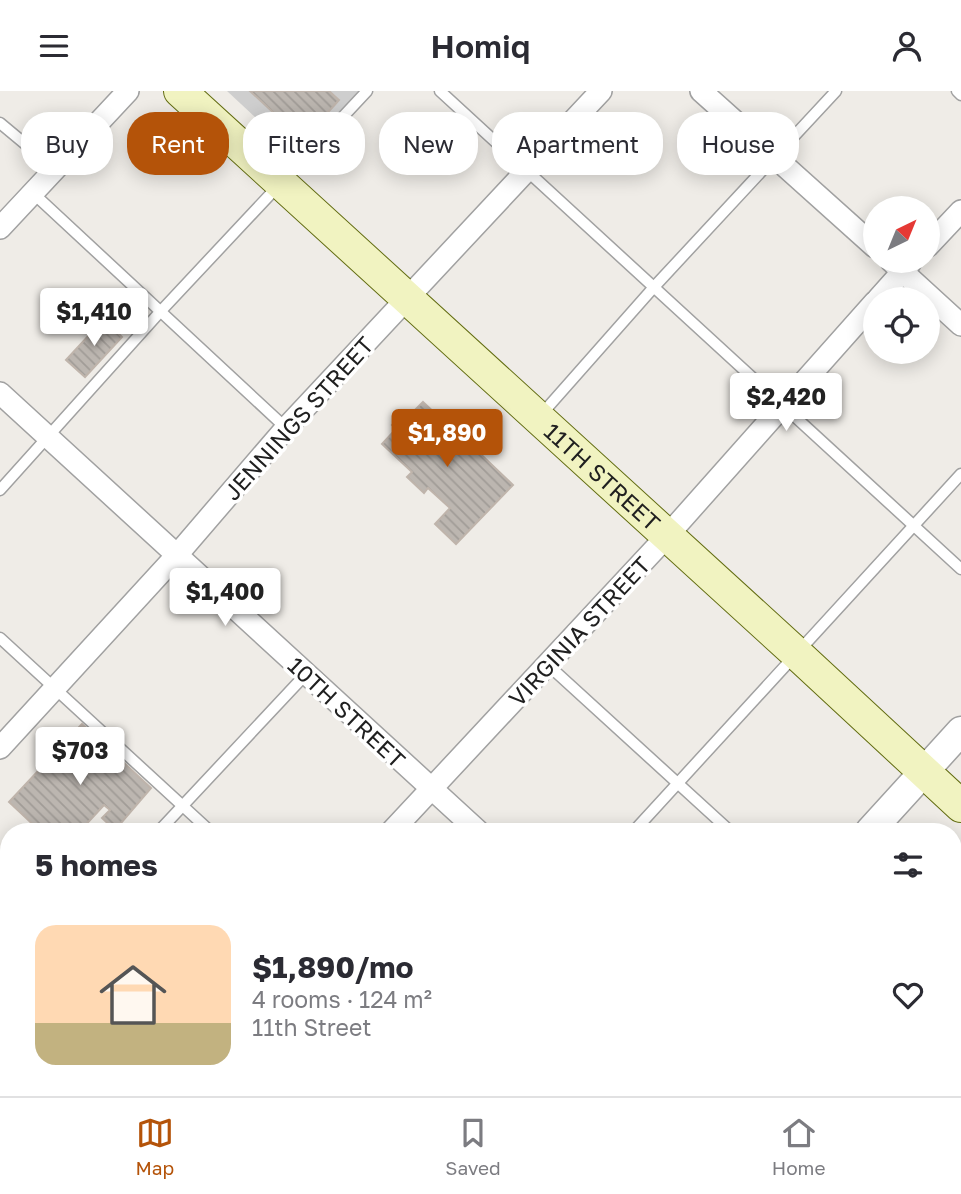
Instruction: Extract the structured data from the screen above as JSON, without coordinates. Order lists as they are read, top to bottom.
{
  "streets": {
    "main road": ["11TH STREET"],
    "street": ["JENNINGS STREET", "VIRGINIA STREET", "10TH STREET"]
  },
  "crossings": [
    ["JENNINGS STREET", "11TH STREET"],
    ["JENNINGS STREET", "10TH STREET"],
    ["11TH STREET", "VIRGINIA STREET"],
    ["VIRGINIA STREET", "10TH STREET"]
  ],
  "north": "top right",
  "page": {
    "header": "Homiq",
    "chip": [
      "Buy",
      "Rent",
      "Filters",
      "New",
      "Apartment",
      "House"
    ],
    "price": [
      "$1,410",
      "$2,420",
      "$1,890",
      "$1,400",
      "$703"
    ],
    "heading": "5 homes",
    "list": [
      {
        "name": "$1,890/mo",
        "note": "4 rooms · 124 m² · 11th Street"
      }
    ],
    "tabs": ["Map", "Saved", "Home"]
  }
}
